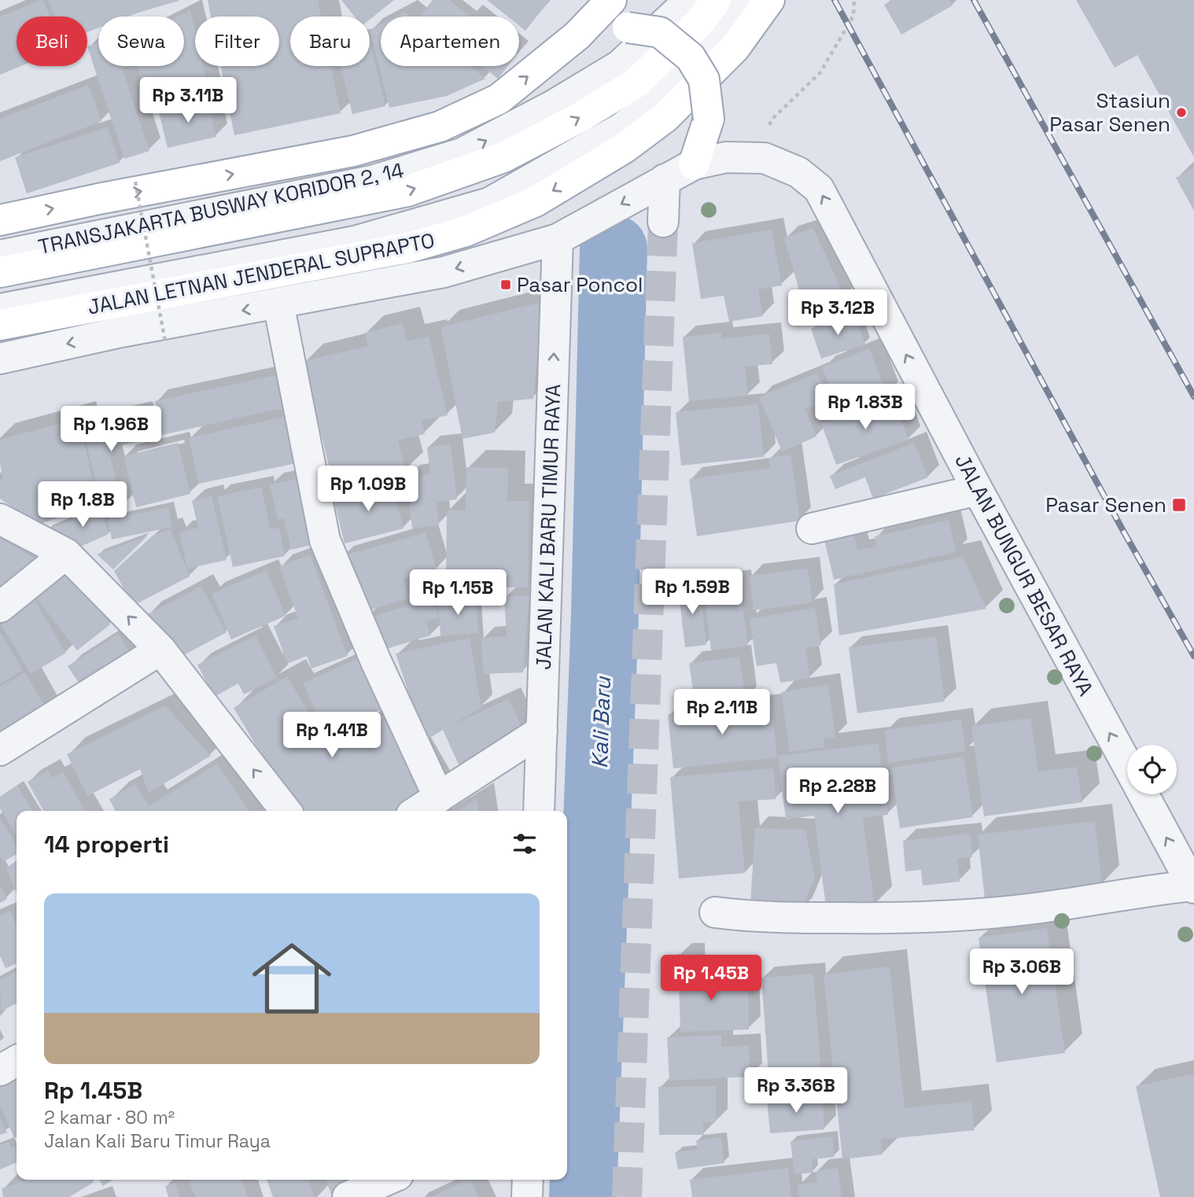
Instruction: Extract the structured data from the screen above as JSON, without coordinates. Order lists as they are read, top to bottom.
{
  "streets": {
    "main road": ["JALAN LETNAN JENDERAL SUPRAPTO"],
    "street": ["TRANSJAKARTA BUSWAY KORIDOR 2, 14", "JALAN KALI BARU TIMUR RAYA", "JALAN BUNGUR BESAR RAYA"]
  },
  "crossings": [
    ["JALAN LETNAN JENDERAL SUPRAPTO", "JALAN KALI BARU TIMUR RAYA"],
    ["JALAN LETNAN JENDERAL SUPRAPTO", "JALAN BUNGUR BESAR RAYA"]
  ],
  "one_way": ["JALAN BUNGUR BESAR RAYA"],
  "water": ["Kali Baru"],
  "places": {
    "other": ["Stasiun Pasar Senen"],
    "transit": ["Pasar Poncol", "Pasar Senen"]
  },
  "page": {
    "chip": [
      "Beli",
      "Sewa",
      "Filter",
      "Baru",
      "Apartemen"
    ],
    "price": [
      "Rp 3.11B",
      "Rp 3.12B",
      "Rp 1.83B",
      "Rp 1.96B",
      "Rp 1.09B",
      "Rp 1.8B",
      "Rp 1.59B",
      "Rp 1.15B",
      "Rp 2.11B",
      "Rp 1.41B",
      "Rp 2.28B",
      "Rp 3.06B",
      "Rp 1.45B",
      "Rp 3.36B"
    ],
    "heading": "14 properti",
    "list": [
      {
        "name": "Rp 1.45B",
        "note": "2 kamar · 80 m² · Jalan Kali Baru Timur Raya"
      }
    ]
  }
}
